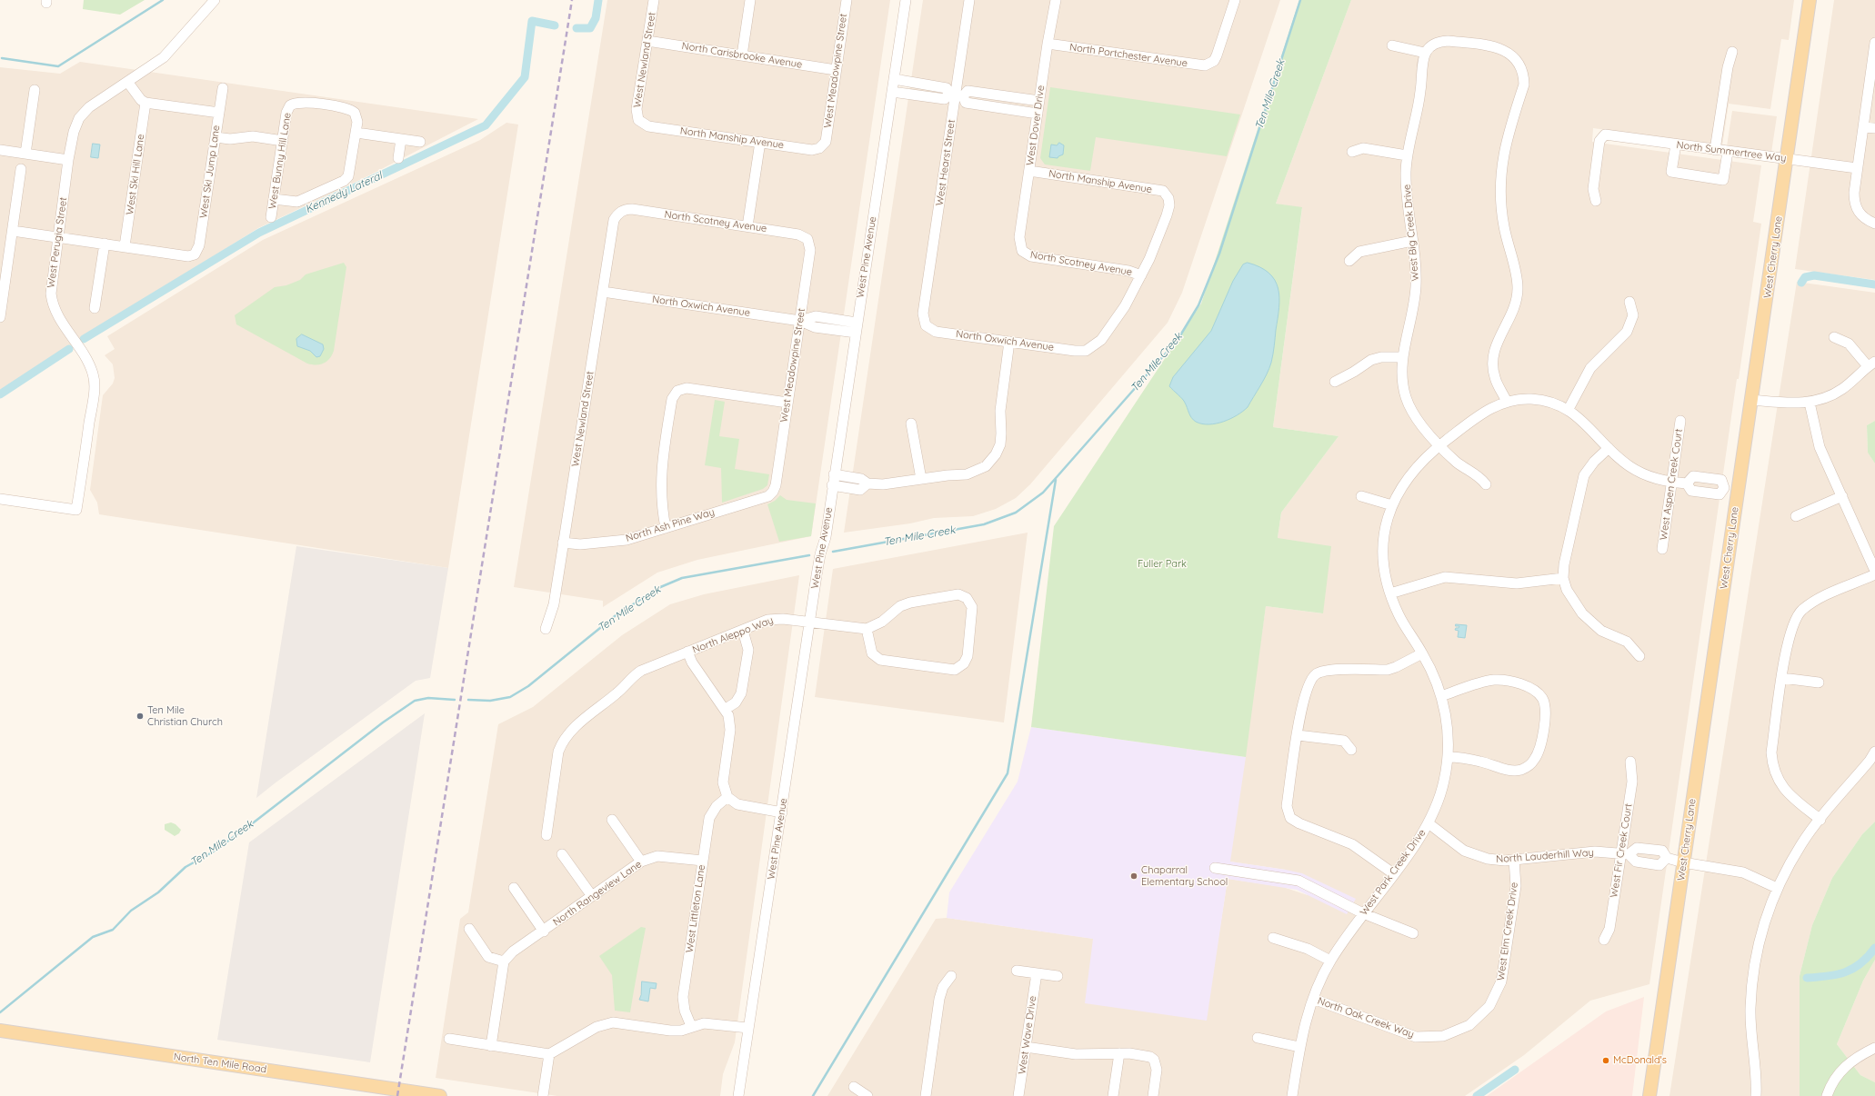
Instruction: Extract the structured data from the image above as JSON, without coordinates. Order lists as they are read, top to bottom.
{
  "streets": {
    "main road": ["West Cherry Lane", "North Ten Mile Road"],
    "street": [
      "North Carisbrooke Avenue",
      "North Portchester Avenue",
      "West Newland Street",
      "West Meadowpine Street",
      "West Dover Drive",
      "North Manship Avenue",
      "North Summertree Way",
      "West Bunny Hill Lane",
      "West Hearst Street",
      "West Ski Jump Lane",
      "West Ski Hill Lane",
      "North Scotney Avenue",
      "West Big Creek Drive",
      "West Perugia Street",
      "West Pine Avenue",
      "North Oxwich Avenue",
      "West Aspen Creek Court",
      "North Ash Pine Way",
      "North Aleppo Way",
      "West Fir Creek Court",
      "North Lauderhill Way",
      "West Park Creek Drive",
      "North Rangeview Lane",
      "West Littleton Lane",
      "West Elm Creek Drive",
      "North Oak Creek Way",
      "West Wave Drive"
    ]
  },
  "crossings": [
    ["North Carisbrooke Avenue", "West Newland Street"],
    ["North Carisbrooke Avenue", "West Meadowpine Street"],
    ["North Portchester Avenue", "West Dover Drive"],
    ["West Newland Street", "North Manship Avenue"],
    ["West Newland Street", "North Scotney Avenue"],
    ["West Newland Street", "North Oxwich Avenue"],
    ["West Newland Street", "North Ash Pine Way"],
    ["West Meadowpine Street", "North Manship Avenue"],
    ["West Meadowpine Street", "North Scotney Avenue"],
    ["West Meadowpine Street", "North Oxwich Avenue"],
    ["West Meadowpine Street", "North Ash Pine Way"],
    ["West Dover Drive", "North Manship Avenue"],
    ["West Dover Drive", "North Scotney Avenue"],
    ["North Manship Avenue", "North Scotney Avenue"],
    ["North Manship Avenue", "North Oxwich Avenue"],
    ["North Summertree Way", "West Cherry Lane"],
    ["West Hearst Street", "North Oxwich Avenue"],
    ["West Ski Jump Lane", "West Ski Hill Lane"],
    ["North Scotney Avenue", "North Oxwich Avenue"],
    ["West Big Creek Drive", "West Park Creek Drive"],
    ["West Pine Avenue", "North Oxwich Avenue"],
    ["West Pine Avenue", "North Aleppo Way"],
    ["West Cherry Lane", "North Lauderhill Way"],
    ["West Cherry Lane", "West Park Creek Drive"],
    ["West Aspen Creek Court", "West Park Creek Drive"],
    ["West Fir Creek Court", "North Lauderhill Way"],
    ["North Lauderhill Way", "West Park Creek Drive"],
    ["North Lauderhill Way", "West Elm Creek Drive"],
    ["West Park Creek Drive", "North Oak Creek Way"],
    ["North Rangeview Lane", "West Littleton Lane"],
    ["West Elm Creek Drive", "North Oak Creek Way"]
  ],
  "water": ["Ten Mile Creek", "Kennedy Lateral"],
  "parks": ["Fuller Park"],
  "places": ["Ten Mile Christian Church", "Chaparral Elementary School", "McDonald's"]
}
